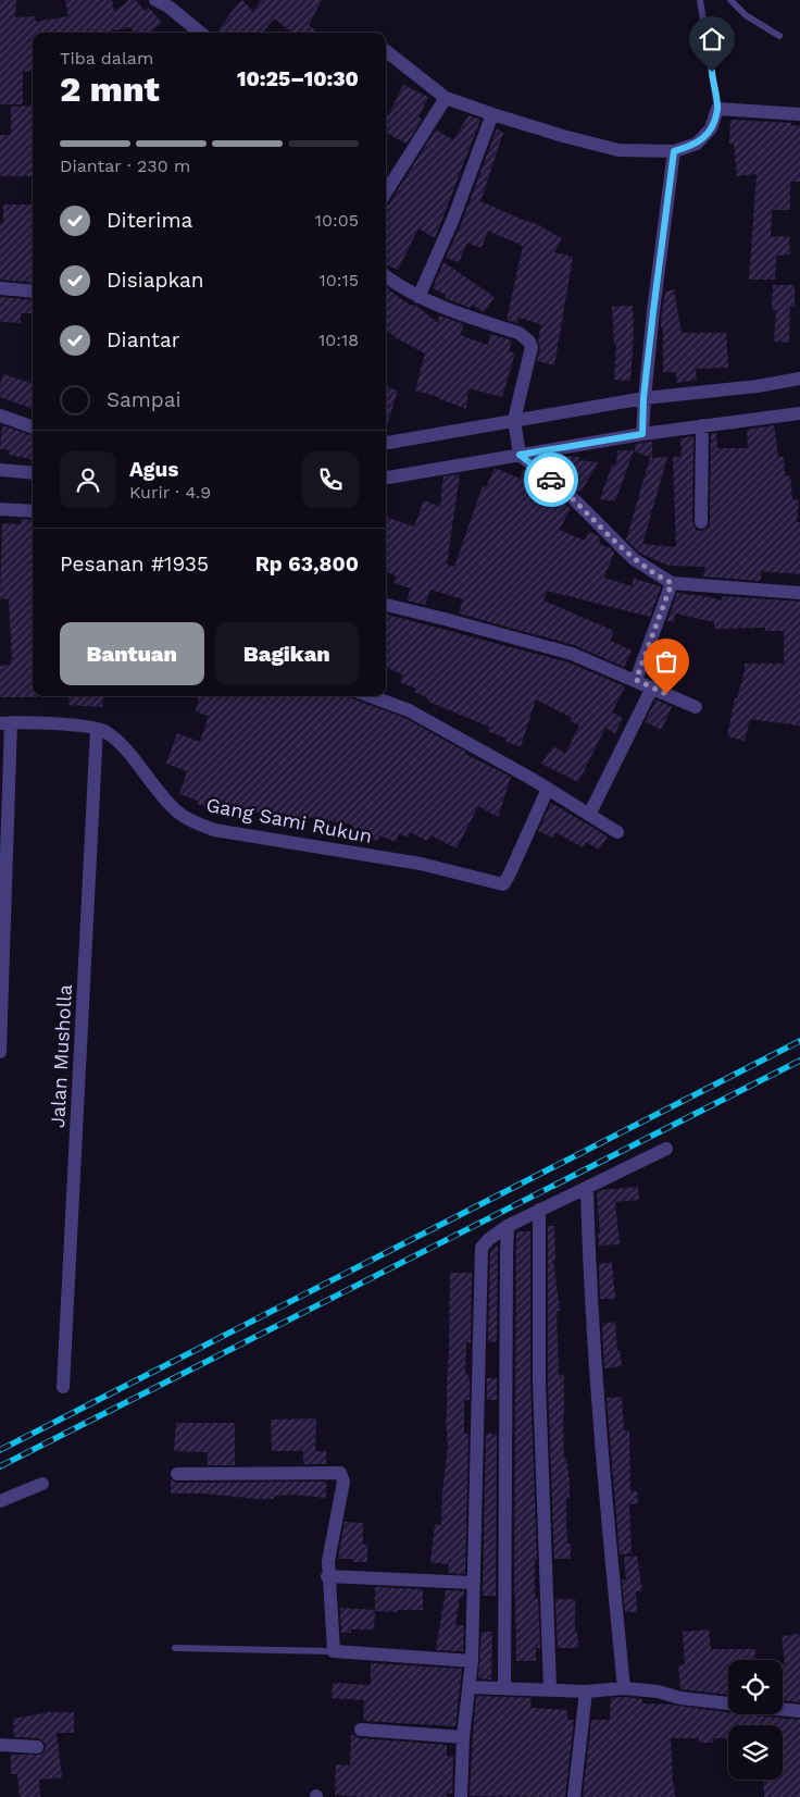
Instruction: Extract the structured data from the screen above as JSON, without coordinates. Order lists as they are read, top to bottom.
{
  "streets": {
    "street": ["Gang Sami Rukun", "Jalan Musholla"]
  },
  "crossings": [
    ["Gang Sami Rukun", "Jalan Musholla"]
  ],
  "page": {
    "heading": ["2 mnt", "Tiba dalam", "10:25–10:30"],
    "panel": [
      "Agus",
      "Kurir · 4.9",
      "Pesanan #1935",
      "Rp 63,800"
    ],
    "bar": "Diantar · 230 m",
    "list": [
      ["Diterima", "10:05"],
      ["Disiapkan", "10:15"],
      ["Diantar", "10:18"],
      "Sampai"
    ],
    "buttons": ["Bantuan", "Bagikan"]
  }
}
